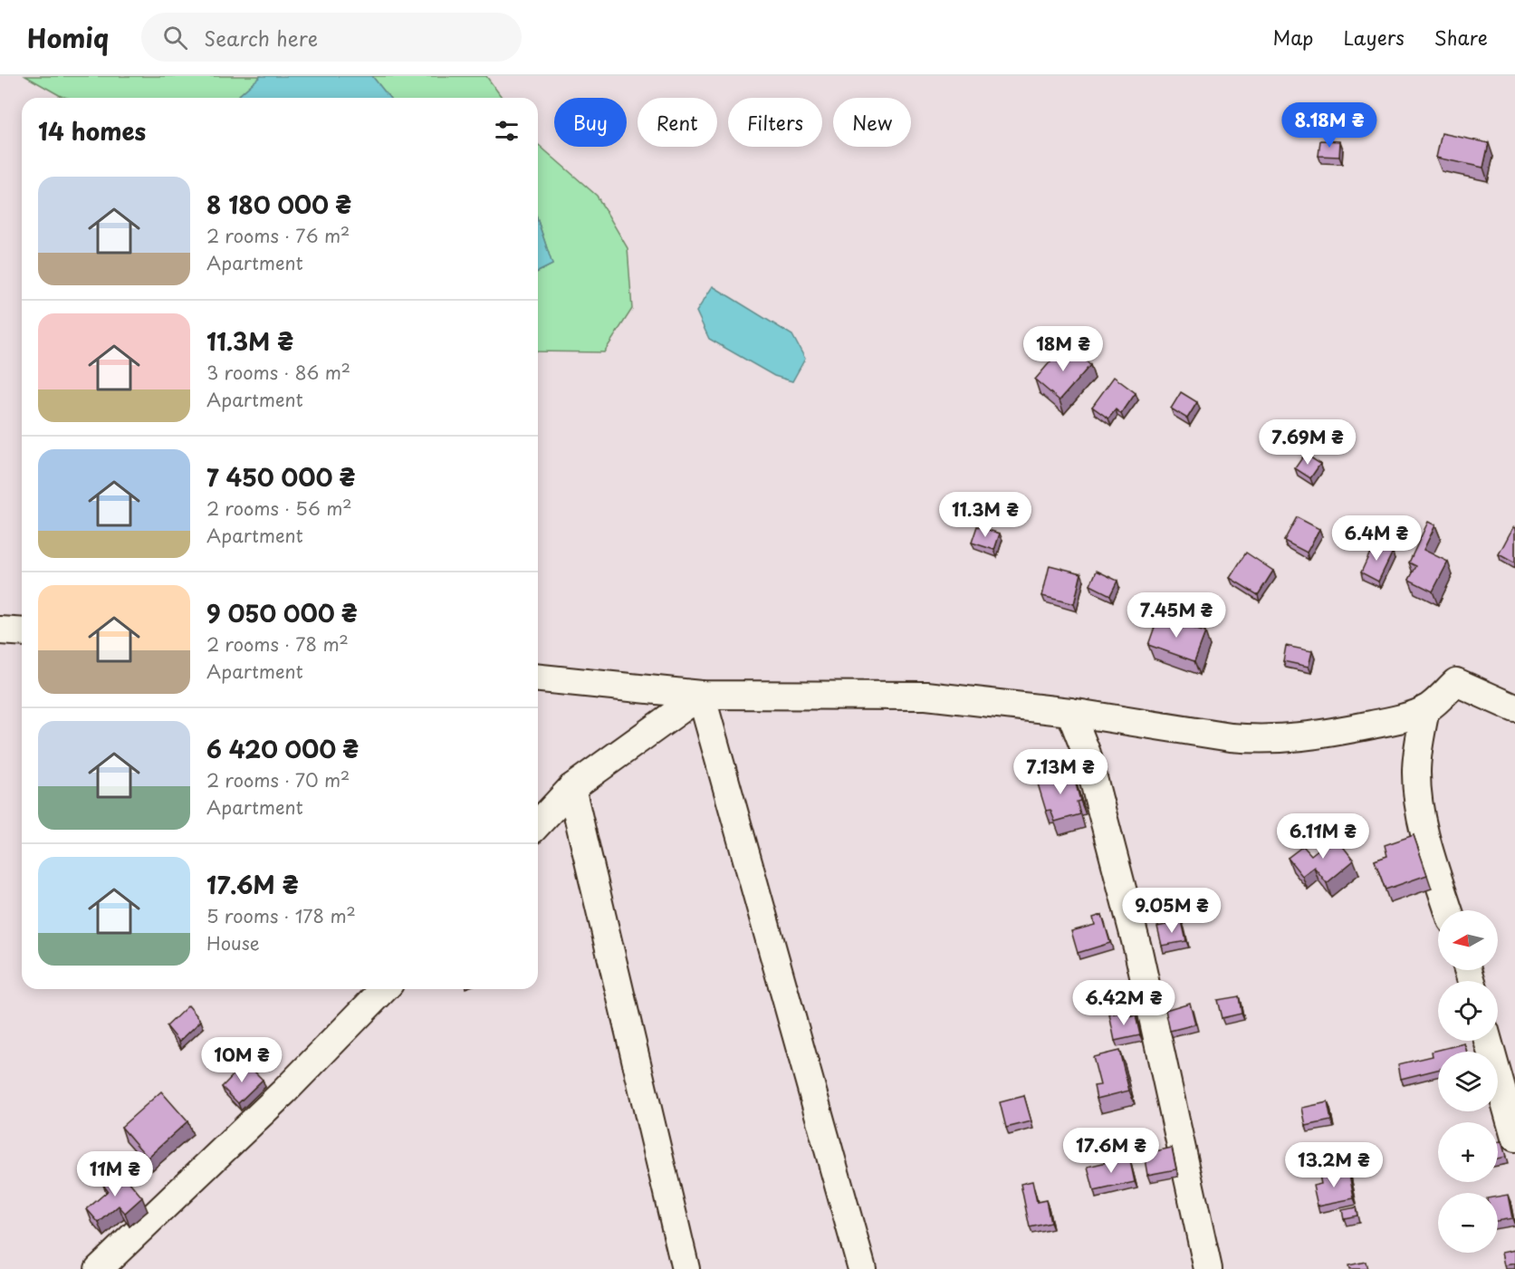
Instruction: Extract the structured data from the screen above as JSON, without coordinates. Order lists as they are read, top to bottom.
{
  "north": "left",
  "page": {
    "header": "Homiq",
    "search": "Search here",
    "nav": ["Map", "Layers", "Share"],
    "chip": [
      "Buy",
      "Rent",
      "Filters",
      "New"
    ],
    "heading": "14 homes",
    "price": [
      "8.18M ₴",
      "18M ₴",
      "7.69M ₴",
      "11.3M ₴",
      "6.4M ₴",
      "7.45M ₴",
      "7.13M ₴",
      "6.11M ₴",
      "9.05M ₴",
      "6.42M ₴",
      "10M ₴",
      "17.6M ₴",
      "13.2M ₴",
      "11M ₴"
    ],
    "list": [
      {
        "name": "8 180 000 ₴",
        "note": "2 rooms · 76 m² · Apartment"
      },
      {
        "name": "11.3M ₴",
        "note": "3 rooms · 86 m² · Apartment"
      },
      {
        "name": "7 450 000 ₴",
        "note": "2 rooms · 56 m² · Apartment"
      },
      {
        "name": "9 050 000 ₴",
        "note": "2 rooms · 78 m² · Apartment"
      },
      {
        "name": "6 420 000 ₴",
        "note": "2 rooms · 70 m² · Apartment"
      },
      {
        "name": "17.6M ₴",
        "note": "5 rooms · 178 m² · House"
      }
    ],
    "map_buttons": ["+", "−"]
  }
}
